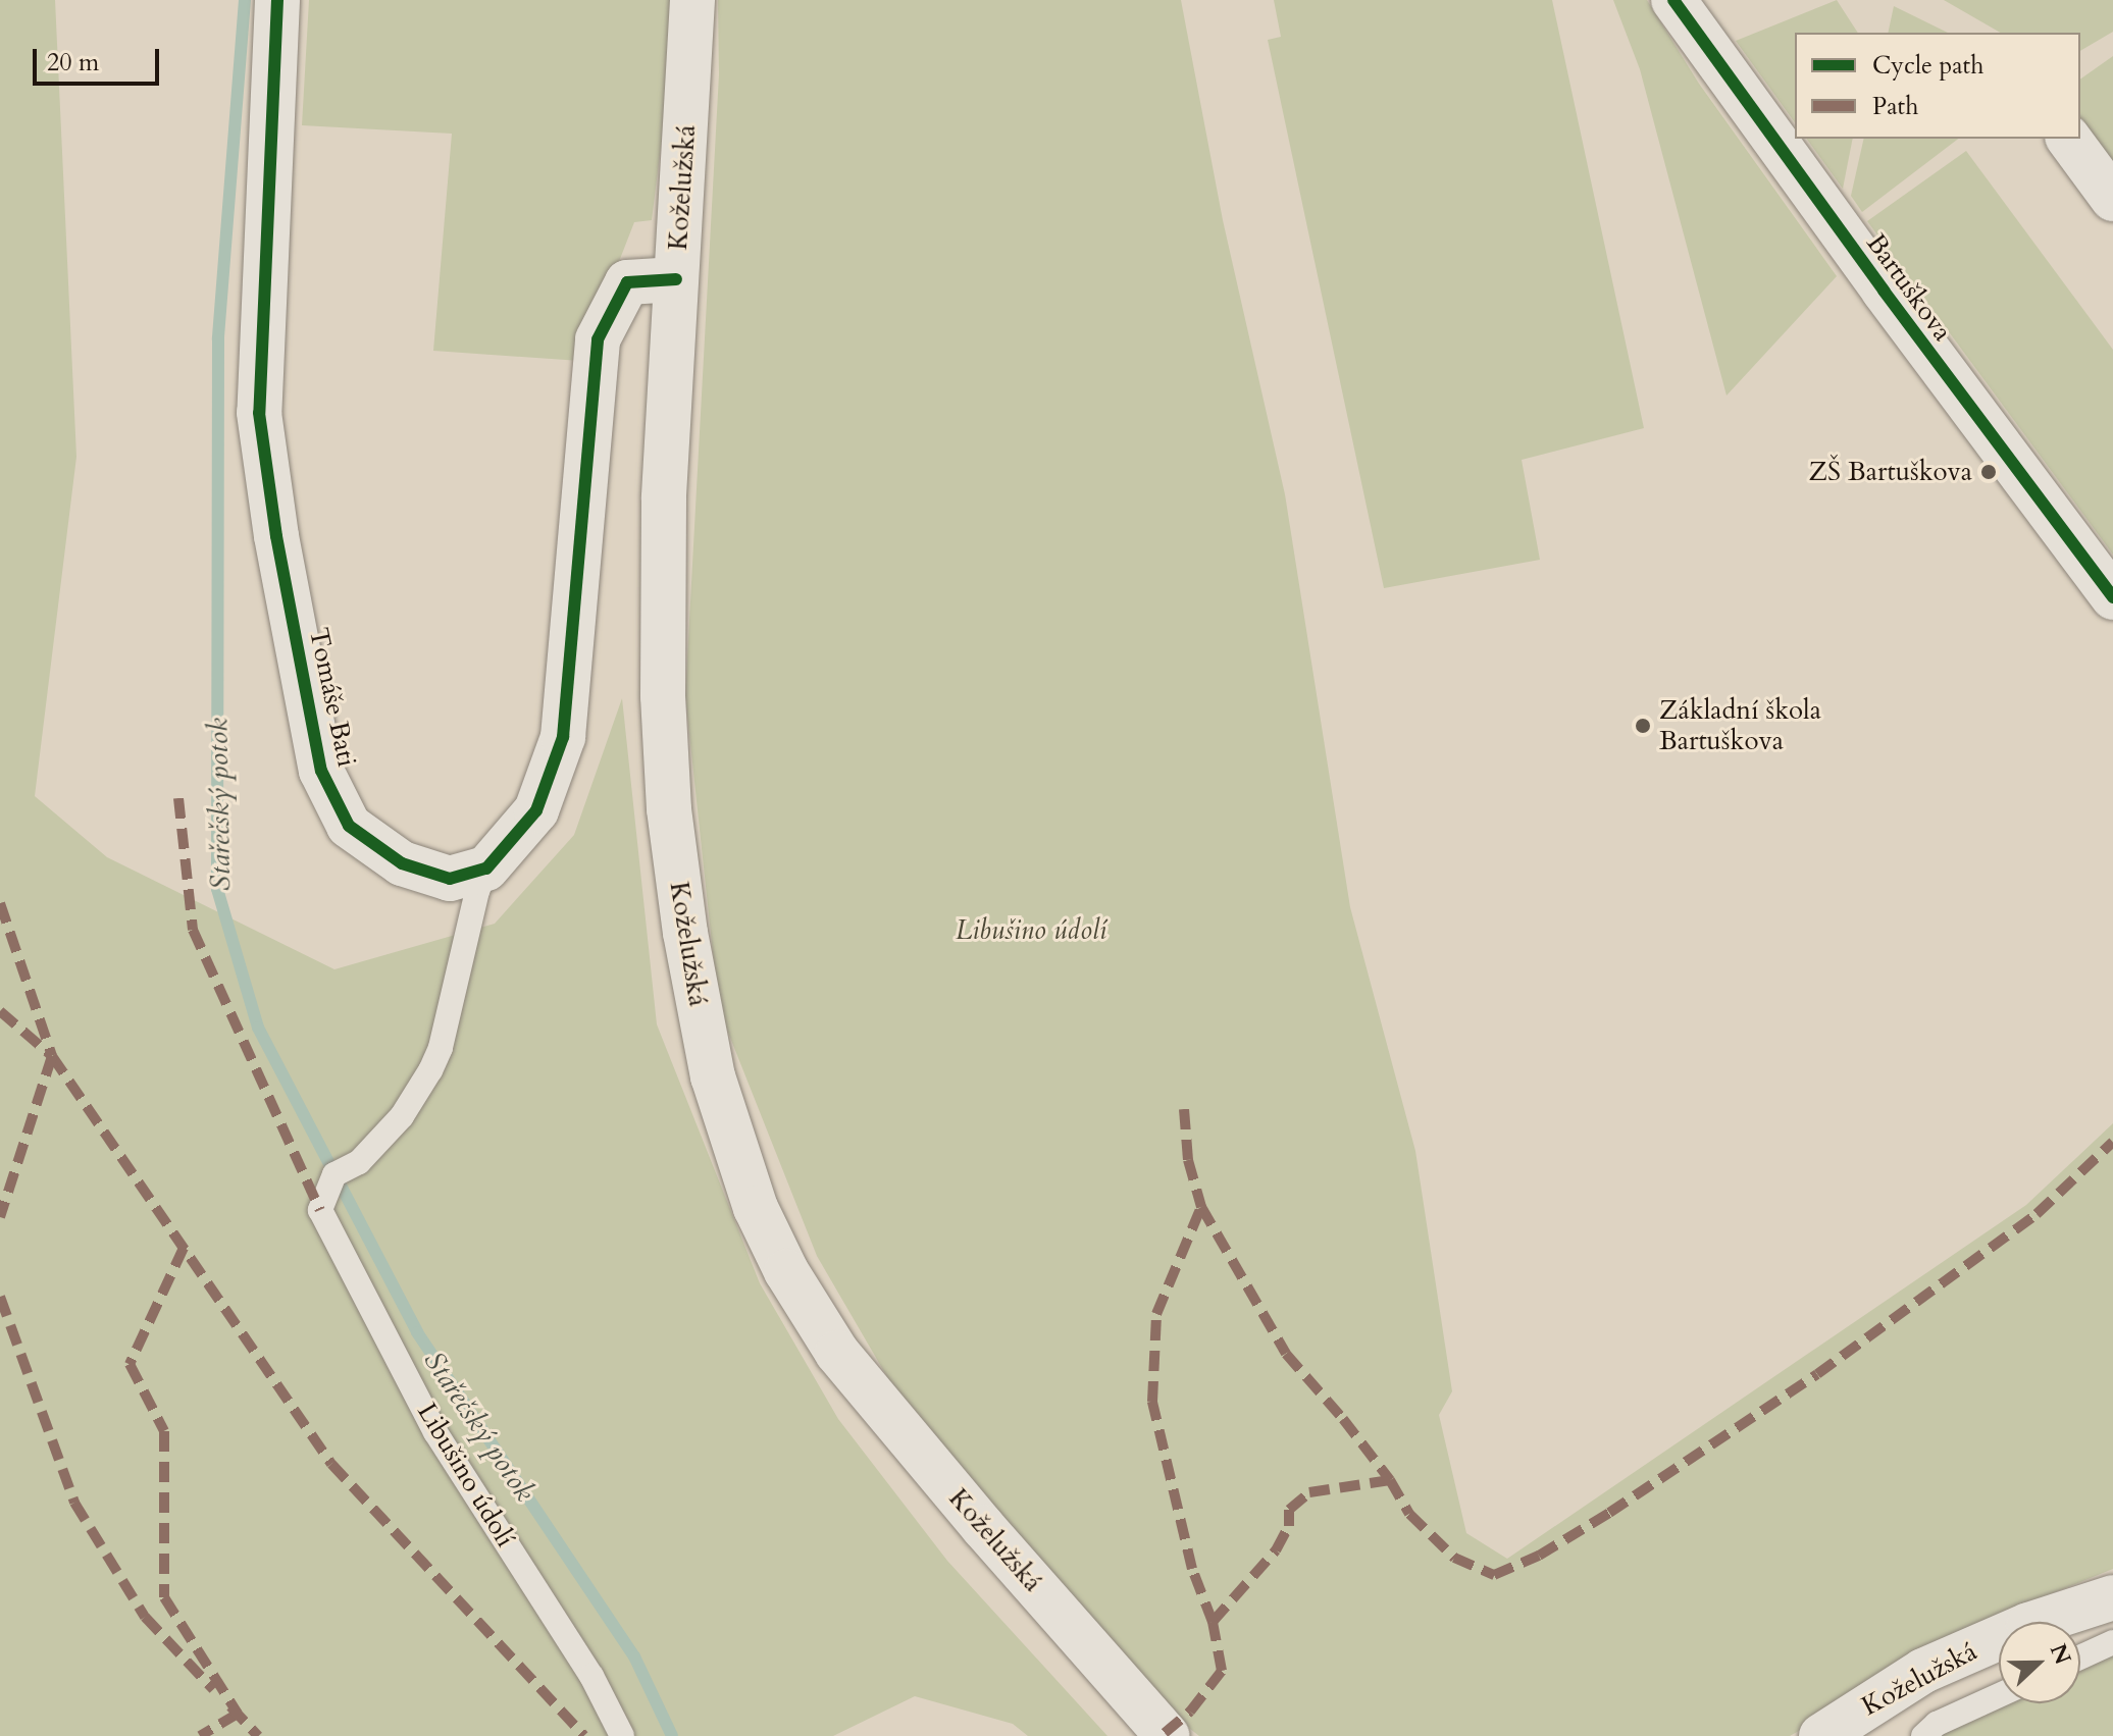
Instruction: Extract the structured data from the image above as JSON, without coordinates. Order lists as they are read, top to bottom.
{
  "streets": {
    "street": ["Koželužská", "Bartuškova", "Tomáše Bati"],
    "lane": ["Libušino údolí"]
  },
  "crossings": [
    ["Tomáše Bati", "Libušino údolí"]
  ],
  "water": ["Stařečský potok"],
  "parks": ["Libušino údolí"],
  "places": ["ZŠ Bartuškova", "Základní škola Bartuškova"],
  "legend": ["Cycle path", "Path"],
  "scale_bar": "20 m",
  "north": "right"
}
